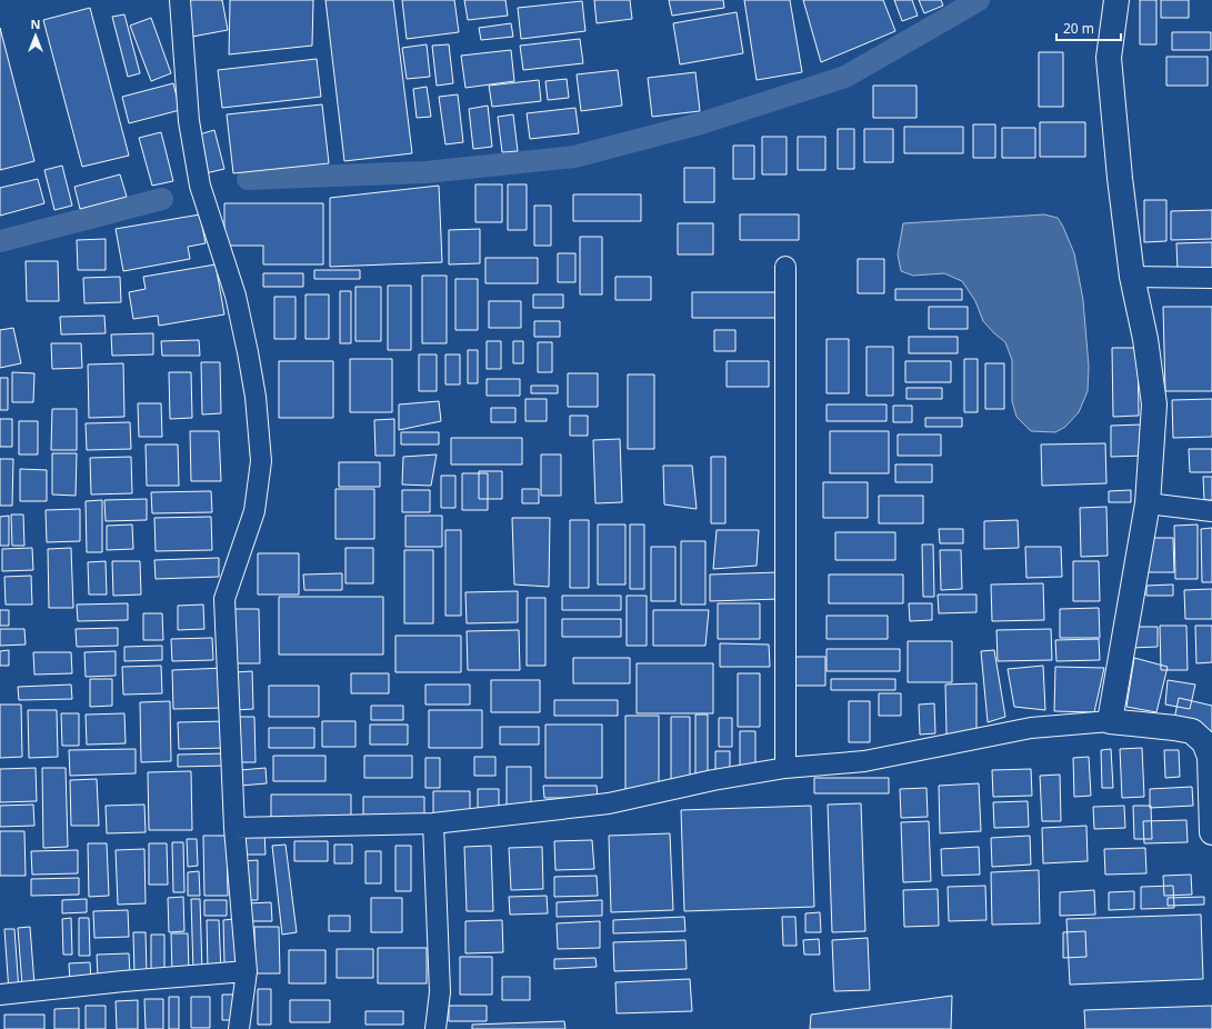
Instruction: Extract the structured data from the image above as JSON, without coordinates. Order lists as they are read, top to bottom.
{
  "scale_bar": "20 m",
  "north": "top"
}
